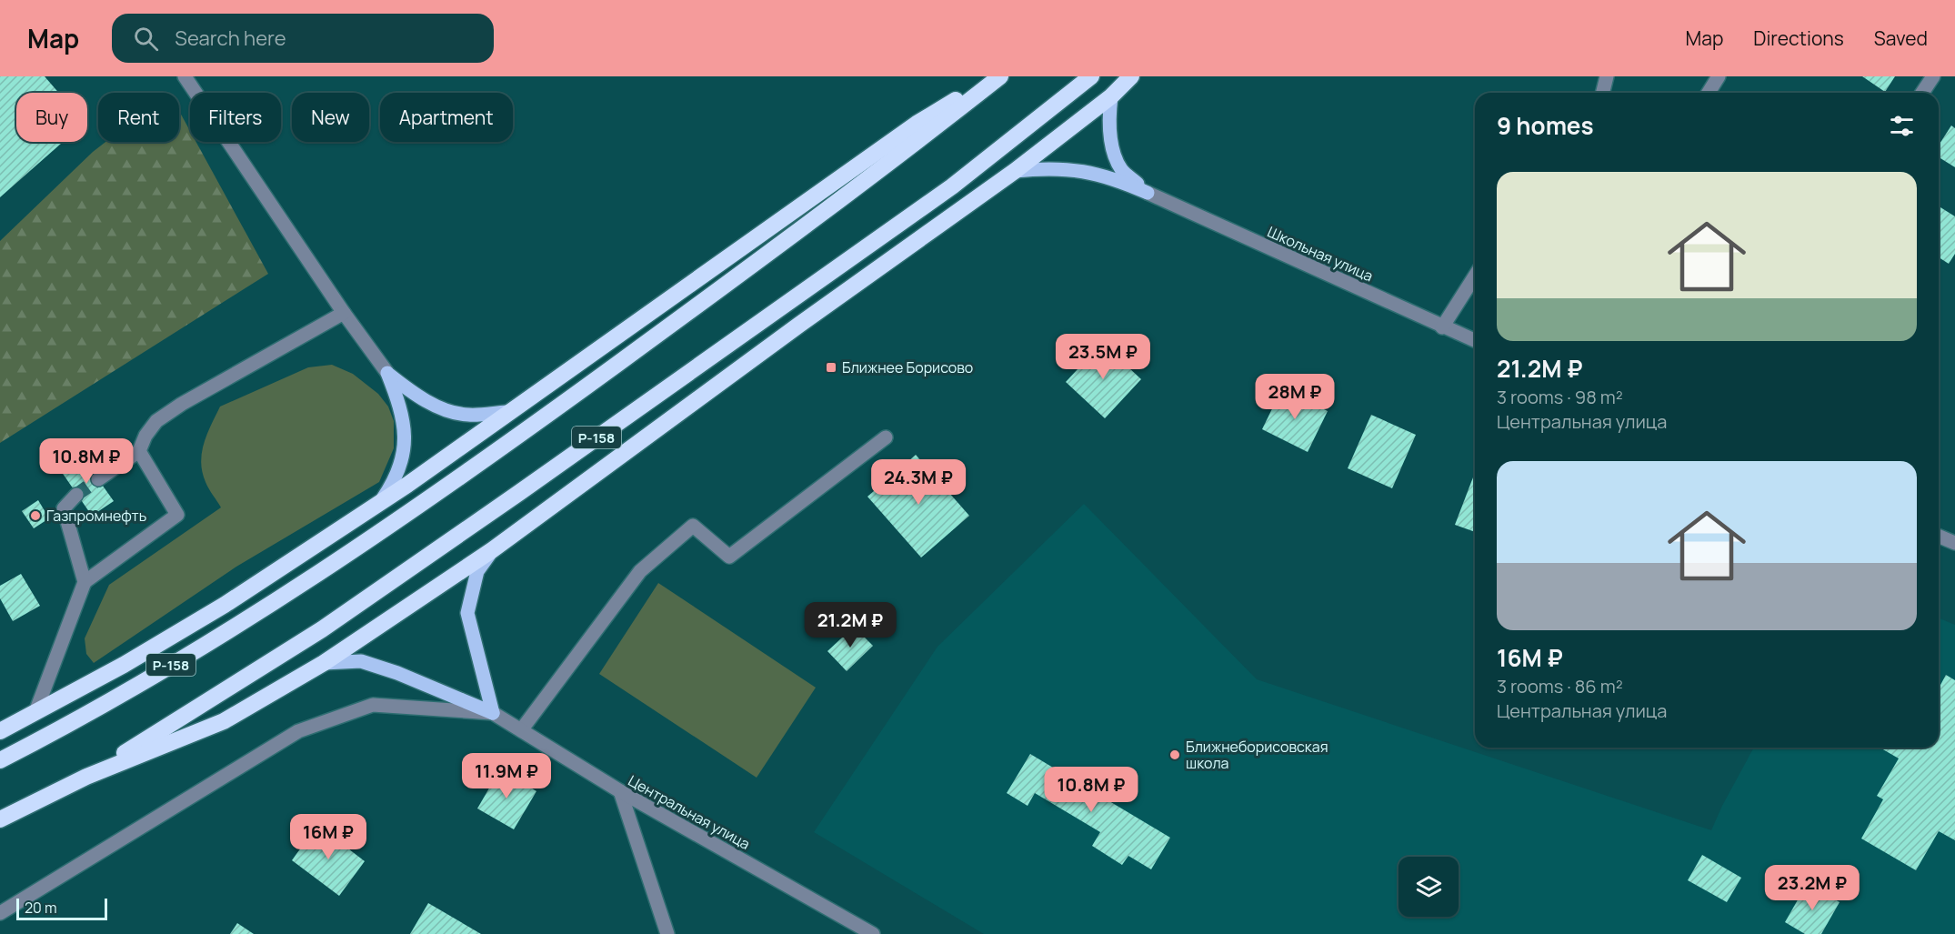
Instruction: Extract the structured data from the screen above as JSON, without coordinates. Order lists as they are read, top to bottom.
{
  "streets": {
    "highway": ["Р-158"],
    "street": ["Школьная улица", "Центральная улица"]
  },
  "places": {
    "transit": ["Ближнее Борисово"],
    "other": ["Газпромнефть", "Ближнеборисовская школа"]
  },
  "scale_bar": "20 m",
  "page": {
    "header": "Map",
    "search": "Search here",
    "nav": ["Map", "Directions", "Saved"],
    "chip": [
      "Buy",
      "Rent",
      "Filters",
      "New",
      "Apartment"
    ],
    "heading": "9 homes",
    "list": [
      {
        "name": "21.2M ₽",
        "note": "3 rooms · 98 m² · Центральная улица"
      },
      {
        "name": "16M ₽",
        "note": "3 rooms · 86 m² · Центральная улица"
      }
    ],
    "price": [
      "23.5M ₽",
      "28M ₽",
      "10.8M ₽",
      "24.3M ₽",
      "21.2M ₽",
      "11.9M ₽",
      "10.8M ₽",
      "16M ₽",
      "23.2M ₽"
    ],
    "scale": "20 m"
  }
}
